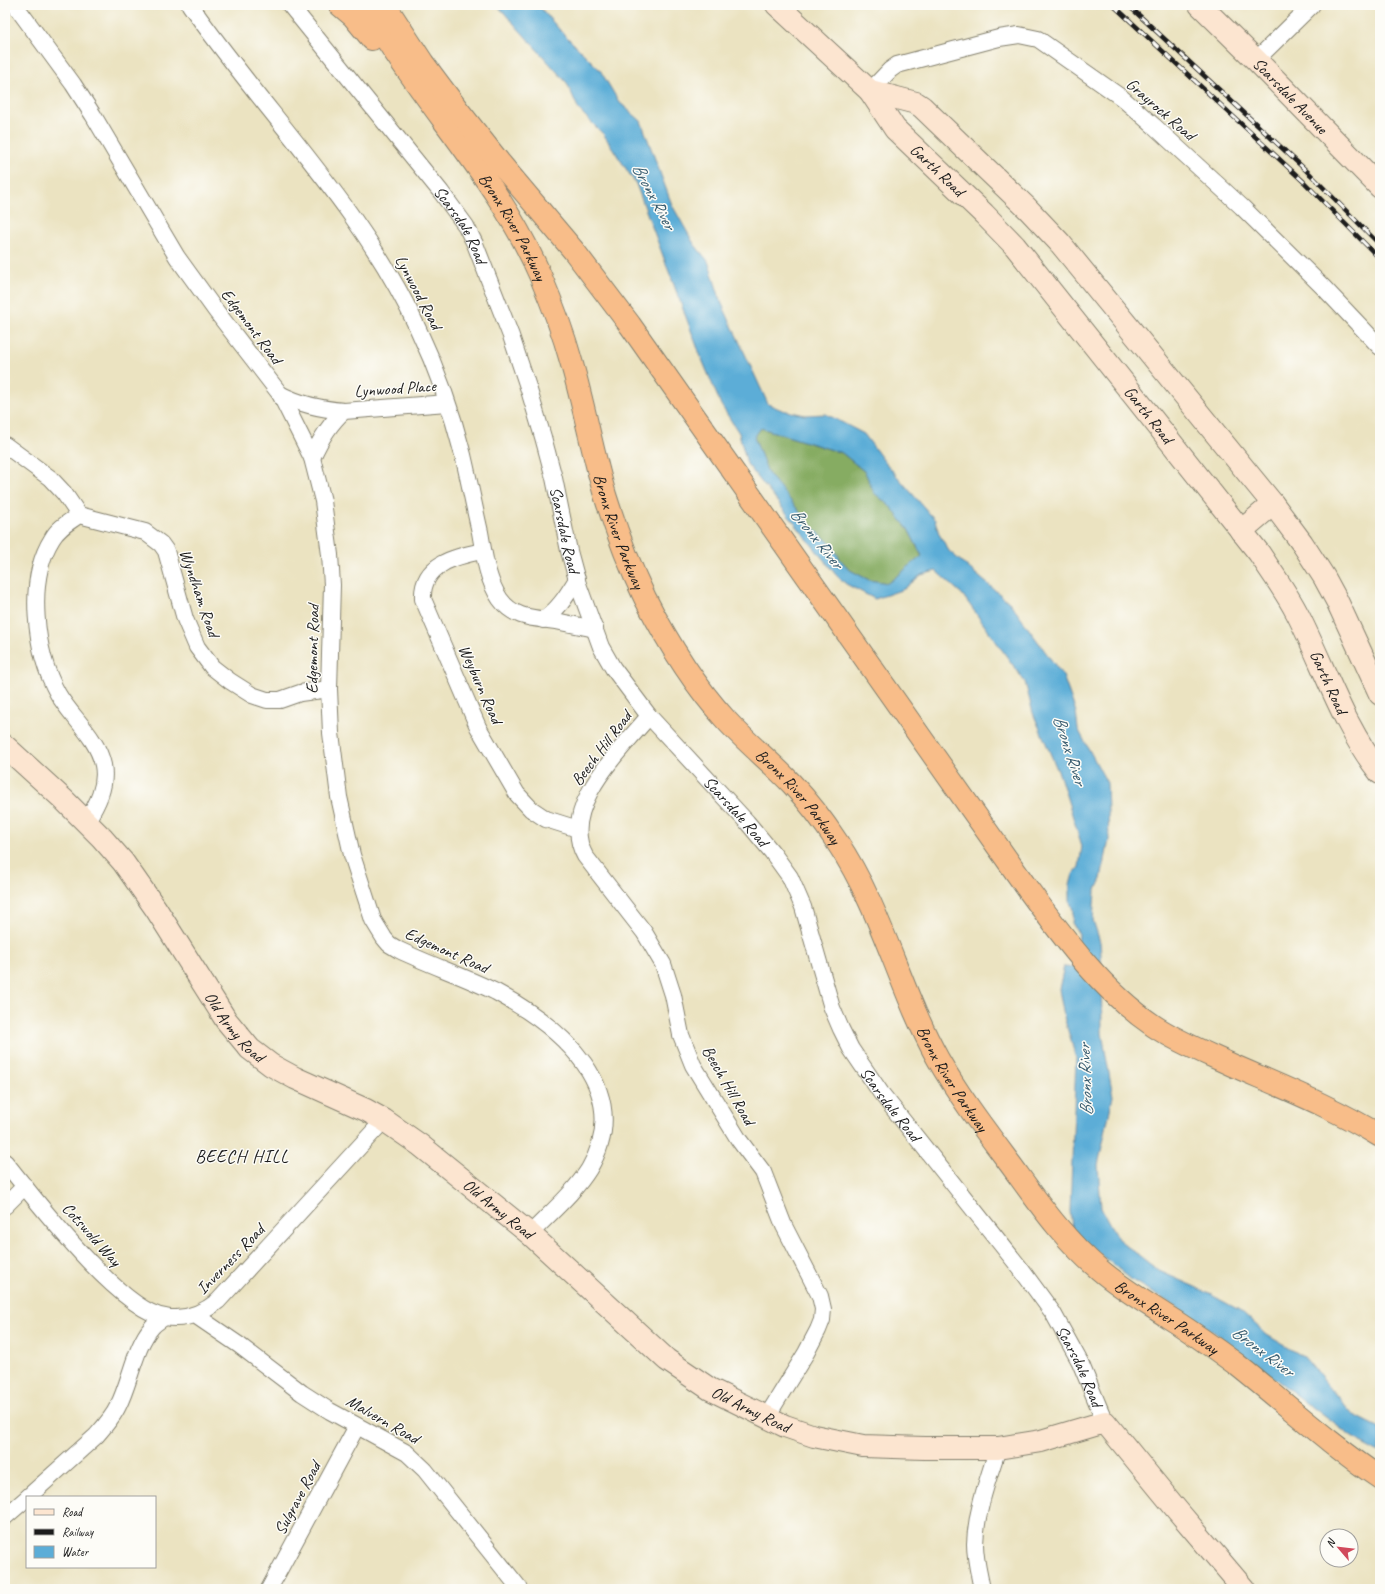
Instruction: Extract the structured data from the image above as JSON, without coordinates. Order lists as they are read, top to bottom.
{
  "streets": {
    "highway": ["Bronx River Parkway"],
    "street": [
      "Scarsdale Avenue",
      "Grayrock Road",
      "Garth Road",
      "Scarsdale Road",
      "Lynwood Road",
      "Edgemont Road",
      "Lynwood Place",
      "Wyndham Road",
      "Weyburn Road",
      "Beech Hill Road",
      "Old Army Road",
      "Cotswold Way",
      "Inverness Road",
      "Malvern Road",
      "Sulgrave Road"
    ]
  },
  "crossings": [
    ["Grayrock Road", "Garth Road"],
    ["Scarsdale Road", "Lynwood Road"],
    ["Scarsdale Road", "Beech Hill Road"],
    ["Scarsdale Road", "Old Army Road"],
    ["Lynwood Road", "Lynwood Place"],
    ["Lynwood Road", "Weyburn Road"],
    ["Edgemont Road", "Lynwood Place"],
    ["Edgemont Road", "Wyndham Road"],
    ["Edgemont Road", "Old Army Road"],
    ["Weyburn Road", "Beech Hill Road"],
    ["Beech Hill Road", "Old Army Road"],
    ["Old Army Road", "Inverness Road"],
    ["Cotswold Way", "Inverness Road"],
    ["Inverness Road", "Malvern Road"],
    ["Malvern Road", "Sulgrave Road"]
  ],
  "districts": ["BEECH HILL"],
  "water": ["Bronx River"],
  "legend": ["Road", "Railway", "Water"],
  "north": "top left"
}
